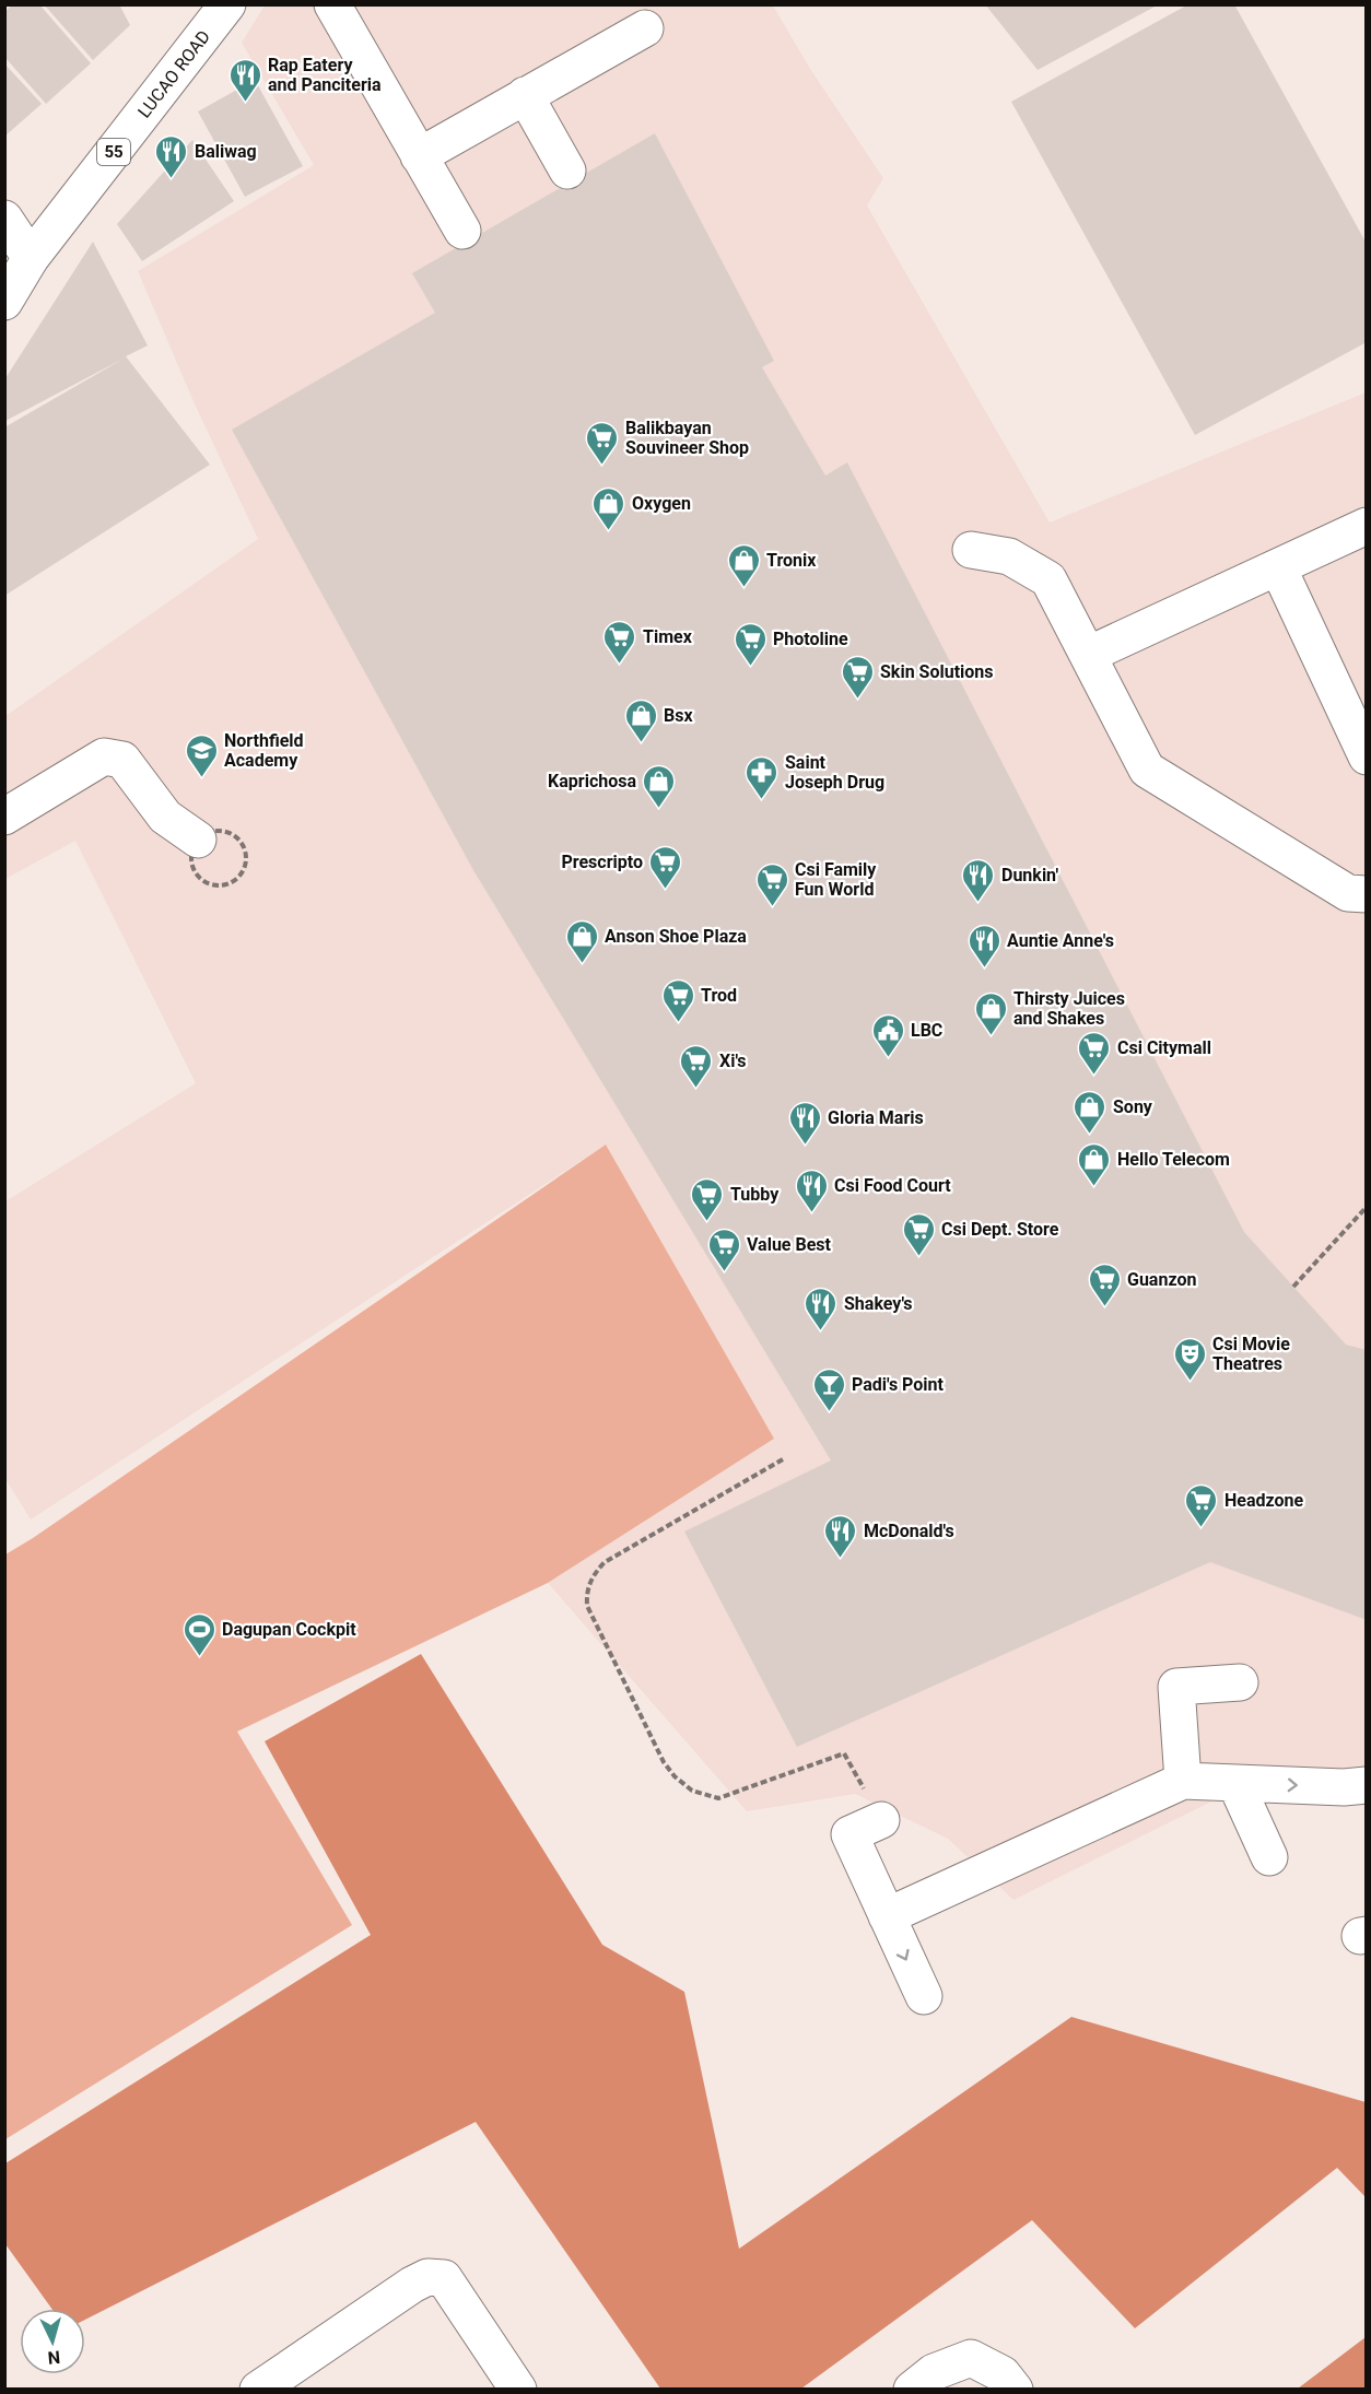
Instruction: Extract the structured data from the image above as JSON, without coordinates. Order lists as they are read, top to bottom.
{
  "streets": {
    "main road": ["LUCAO ROAD", "55"]
  },
  "places": {
    "restaurant": [
      "Rap Eatery and Panciteria",
      "Baliwag",
      "Dunkin'",
      "Auntie Anne's",
      "Gloria Maris",
      "Csi Food Court",
      "Shakey's",
      "McDonald's"
    ],
    "supermarket": [
      "Balikbayan Souvineer Shop",
      "Timex",
      "Photoline",
      "Skin Solutions",
      "Prescripto",
      "Csi Family Fun World",
      "Trod",
      "Csi Citymall",
      "Xi's",
      "Tubby",
      "Csi Dept. Store",
      "Value Best",
      "Guanzon",
      "Headzone"
    ],
    "shop": [
      "Oxygen",
      "Tronix",
      "Bsx",
      "Kaprichosa",
      "Anson Shoe Plaza",
      "Thirsty Juices and Shakes",
      "Sony",
      "Hello Telecom"
    ],
    "school or university": ["Northfield Academy"],
    "pharmacy": ["Saint Joseph Drug"],
    "public building": ["LBC"],
    "theatre": ["Csi Movie Theatres"],
    "bar": ["Padi's Point"],
    "sports": ["Dagupan Cockpit"]
  },
  "north": "bottom"
}
